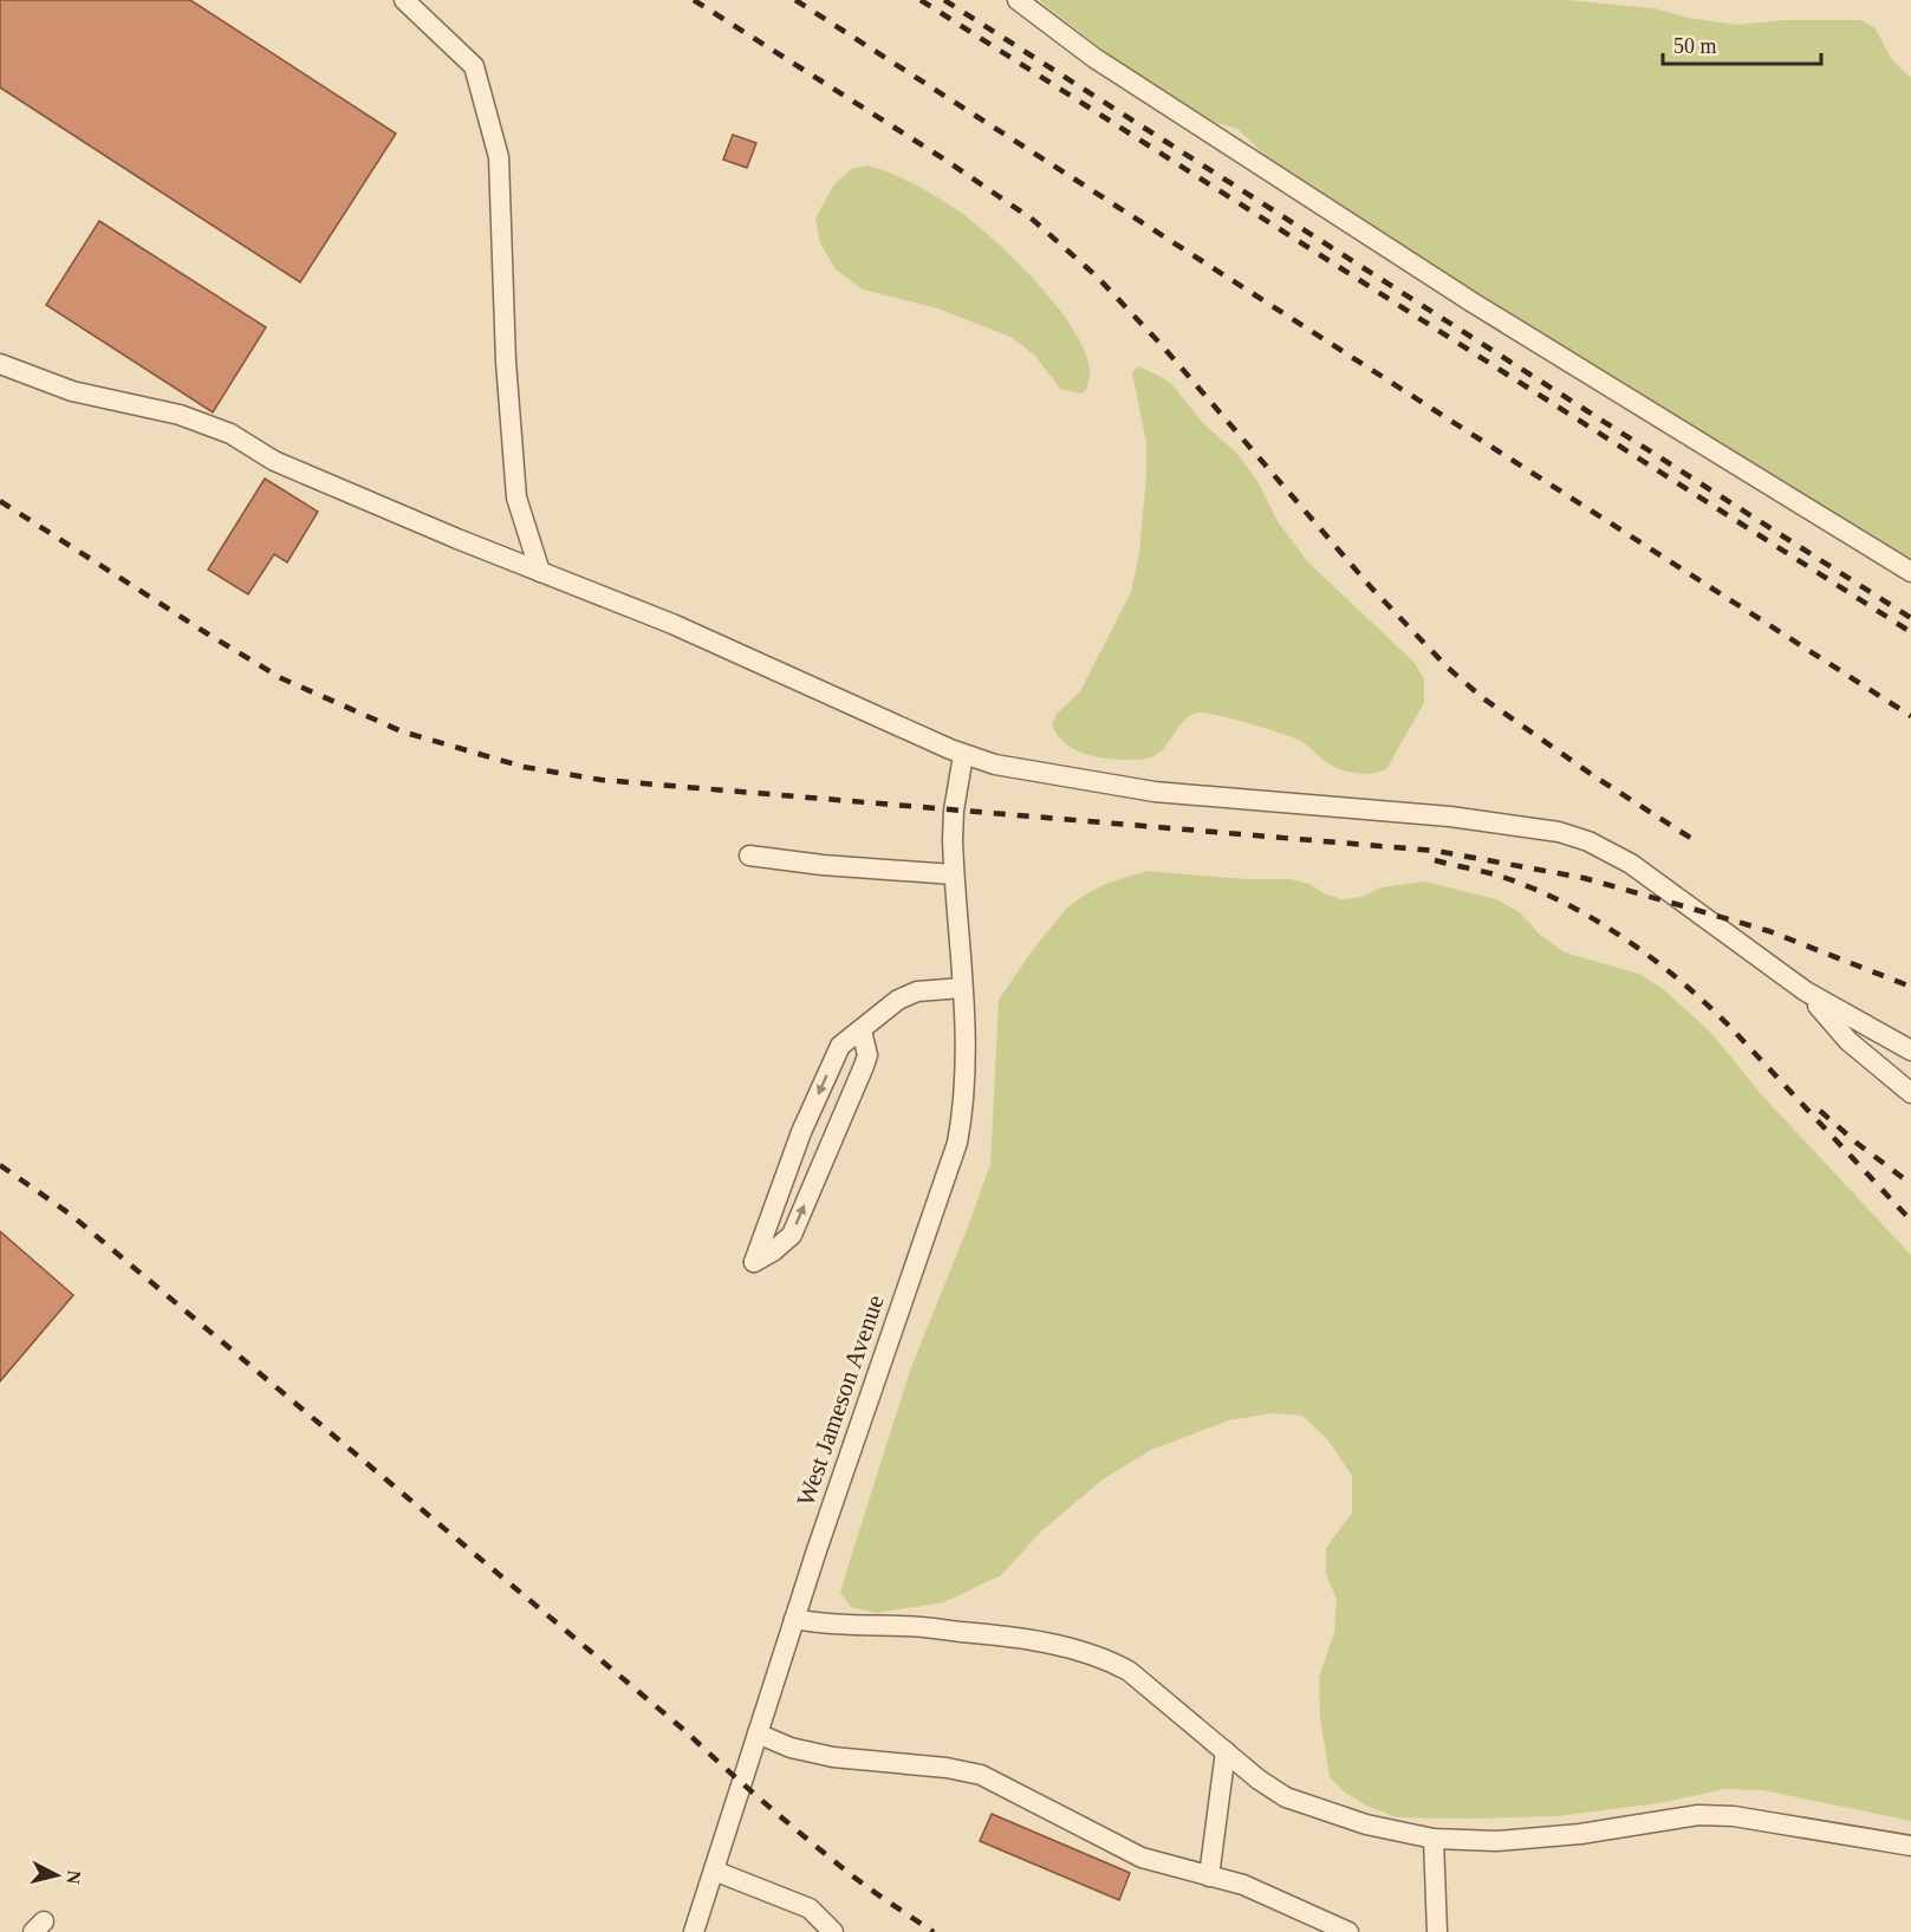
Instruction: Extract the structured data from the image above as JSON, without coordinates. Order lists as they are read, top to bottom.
{
  "streets": {
    "lane": ["West Jameson Avenue"]
  },
  "scale_bar": "50 m",
  "north": "right"
}
